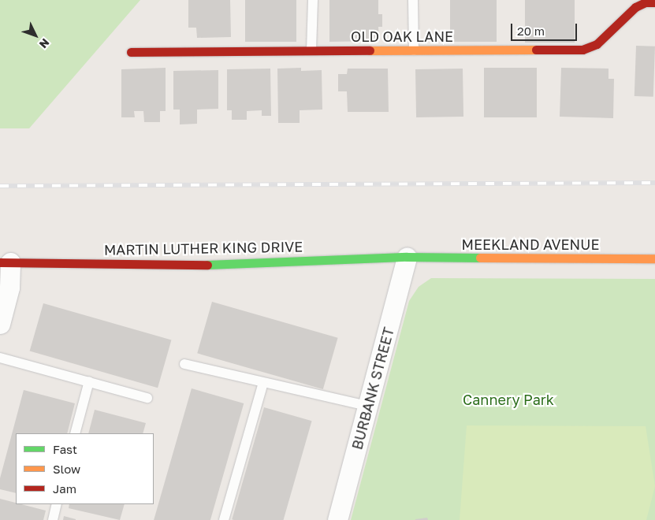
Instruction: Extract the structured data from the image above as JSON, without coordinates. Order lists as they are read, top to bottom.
{
  "streets": {
    "street": [
      "OLD OAK LANE",
      "MEEKLAND AVENUE",
      "MARTIN LUTHER KING DRIVE",
      "BURBANK STREET"
    ]
  },
  "crossings": [
    ["MEEKLAND AVENUE", "MARTIN LUTHER KING DRIVE"],
    ["MEEKLAND AVENUE", "BURBANK STREET"],
    ["MARTIN LUTHER KING DRIVE", "BURBANK STREET"]
  ],
  "parks": ["Cannery Park"],
  "legend": ["Fast", "Slow", "Jam"],
  "scale_bar": "20 m",
  "north": "bottom right"
}
